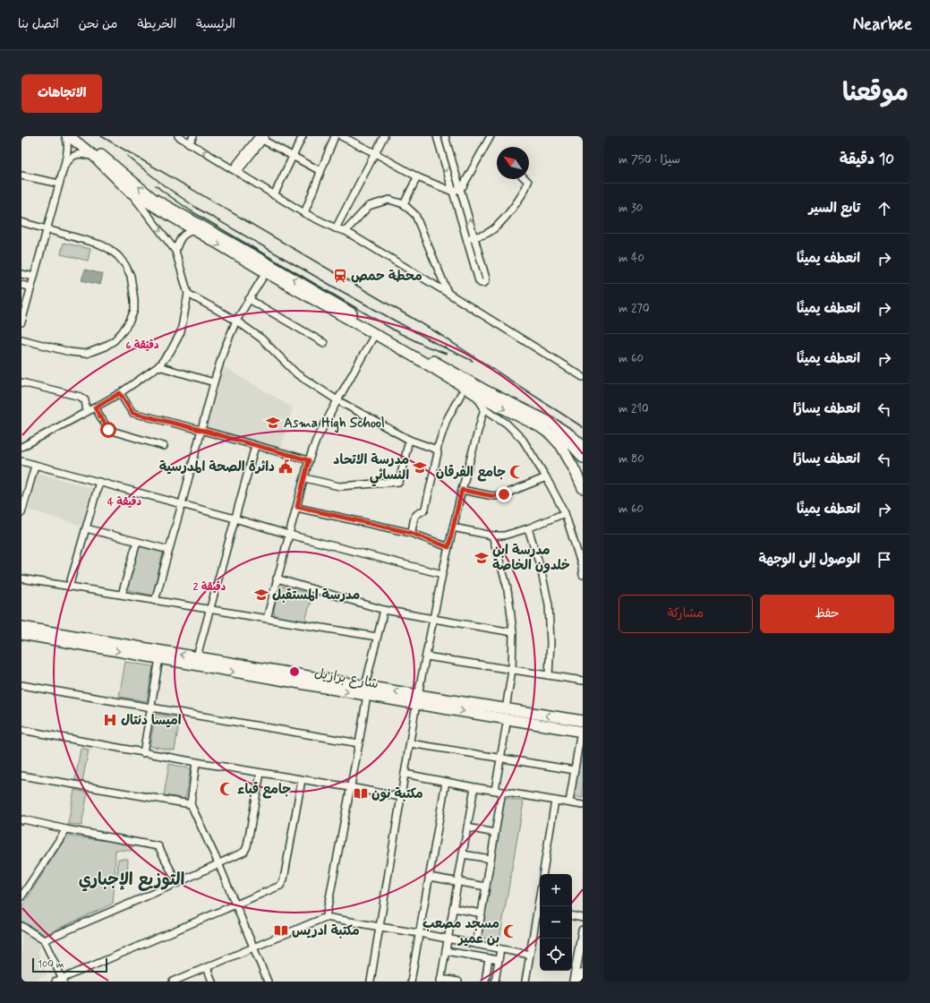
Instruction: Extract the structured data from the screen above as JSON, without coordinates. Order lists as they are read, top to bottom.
{
  "streets": {
    "main road": ["شارع برازيل"]
  },
  "districts": ["التوزيع الإجباري"],
  "places": {
    "station": ["محطة حمص"],
    "school or university": [
      "Asma High School",
      "مدرسة الاتحاد النسائي",
      "مدرسة ابن خلدون الخاصة",
      "مدرسة المستقبل"
    ],
    "public building": ["دائرة الصحة المدرسية"],
    "mosque": ["جامع الفرقان", "جامع قباء", "مسجد مصعب بن عمير"],
    "hospital": ["اميسا دنتال"],
    "library": ["مكتبة نون", "مكتبة ادريس"]
  },
  "scale_bar": "100 m",
  "north": "top left",
  "page": {
    "header": "Nearbee",
    "nav": [
      "الرئيسية",
      "الخريطة",
      "من نحن",
      "اتصل بنا"
    ],
    "title": "موقعنا",
    "buttons": [
      "الاتجاهات",
      ["حفظ", "مشاركة"]
    ],
    "heading": ["10 دقيقة", "سيرًا · 750 m"],
    "list": [
      ["تابع السير", "30 m"],
      ["انعطف يمينًا", "40 m"],
      ["انعطف يمينًا", "270 m"],
      ["انعطف يمينًا", "60 m"],
      ["انعطف يسارًا", "210 m"],
      ["انعطف يسارًا", "80 m"],
      ["انعطف يمينًا", "60 m"],
      "الوصول إلى الوجهة"
    ],
    "map_buttons": ["+", "−"],
    "scale": "100 m"
  },
  "rings": ["6 دقيقة", "4 دقيقة", "2 دقيقة"]
}
